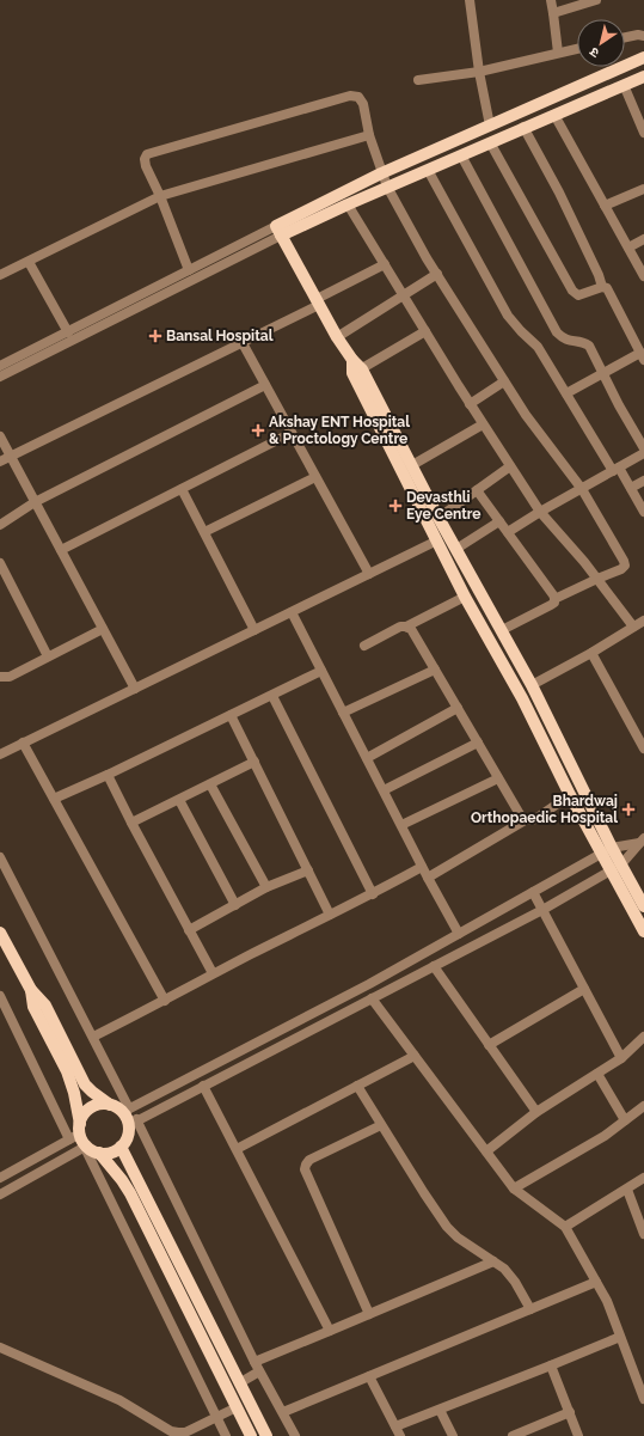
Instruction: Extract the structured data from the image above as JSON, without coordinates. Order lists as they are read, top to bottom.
{
  "places": {
    "health": [
      "Bansal Hospital",
      "Akshay ENT Hospital & Proctology Centre",
      "Devasthli Eye Centre",
      "Bhardwaj Orthopaedic Hospital"
    ]
  },
  "north": "bottom left"
}
